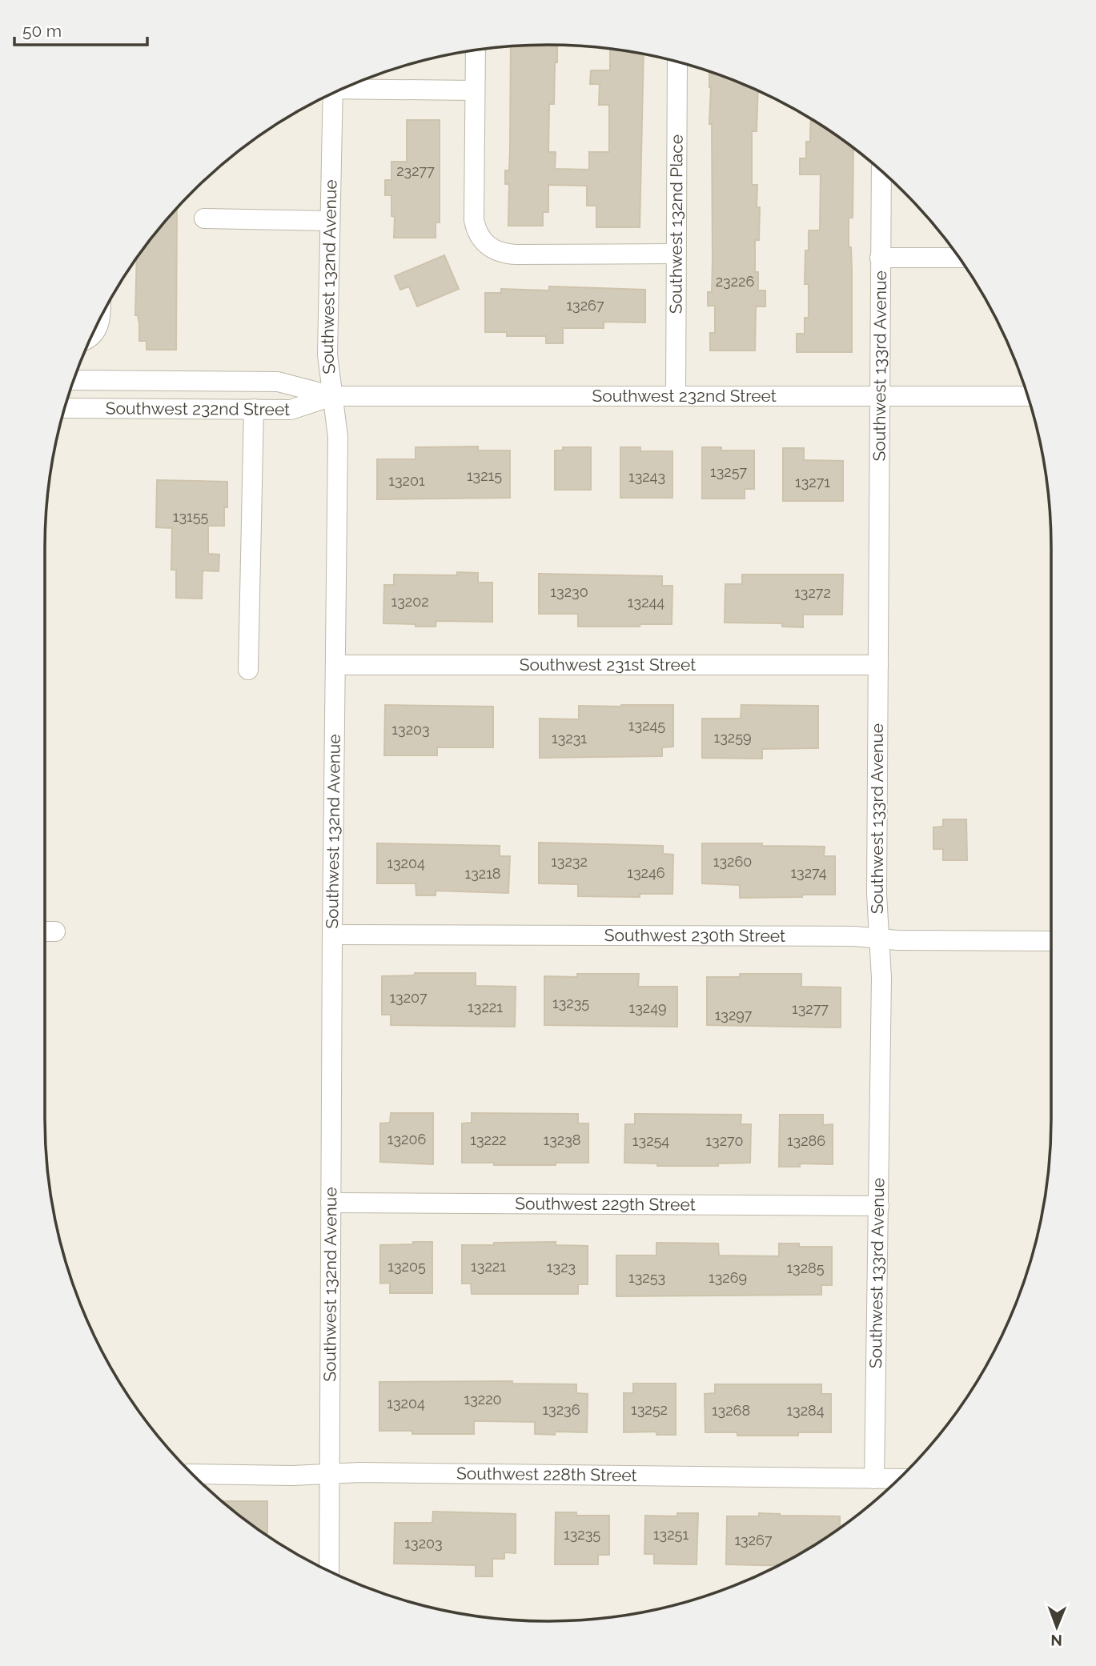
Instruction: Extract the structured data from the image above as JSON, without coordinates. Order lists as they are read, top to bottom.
{
  "streets": {
    "street": [
      "Southwest 132nd Place",
      "Southwest 132nd Avenue",
      "Southwest 133rd Avenue",
      "Southwest 232nd Street",
      "Southwest 231st Street",
      "Southwest 230th Street",
      "Southwest 229th Street",
      "Southwest 228th Street"
    ]
  },
  "crossings": [
    ["Southwest 132nd Place", "Southwest 232nd Street"],
    ["Southwest 132nd Avenue", "Southwest 232nd Street"],
    ["Southwest 132nd Avenue", "Southwest 231st Street"],
    ["Southwest 132nd Avenue", "Southwest 230th Street"],
    ["Southwest 132nd Avenue", "Southwest 229th Street"],
    ["Southwest 132nd Avenue", "Southwest 228th Street"],
    ["Southwest 133rd Avenue", "Southwest 232nd Street"],
    ["Southwest 133rd Avenue", "Southwest 231st Street"],
    ["Southwest 133rd Avenue", "Southwest 230th Street"],
    ["Southwest 133rd Avenue", "Southwest 229th Street"],
    ["Southwest 133rd Avenue", "Southwest 228th Street"]
  ],
  "house_numbers": [
    "23277",
    "23226",
    "13267",
    "13257",
    "13215",
    "13243",
    "13201",
    "13271",
    "13155",
    "13230",
    "13272",
    "13202",
    "13244",
    "13245",
    "13203",
    "13259",
    "13231",
    "13232",
    "13260",
    "13204",
    "13246",
    "13274",
    "13218",
    "13207",
    "13235",
    "13221",
    "13249",
    "13277",
    "13297",
    "13206",
    "13222",
    "13238",
    "13254",
    "13270",
    "13286",
    "13205",
    "13221",
    "1323",
    "13285",
    "13253",
    "13269",
    "13220",
    "13204",
    "13236",
    "13252",
    "13268",
    "13284",
    "13235",
    "13251",
    "13267",
    "13203"
  ],
  "scale_bar": "50 m",
  "north": "bottom"
}
